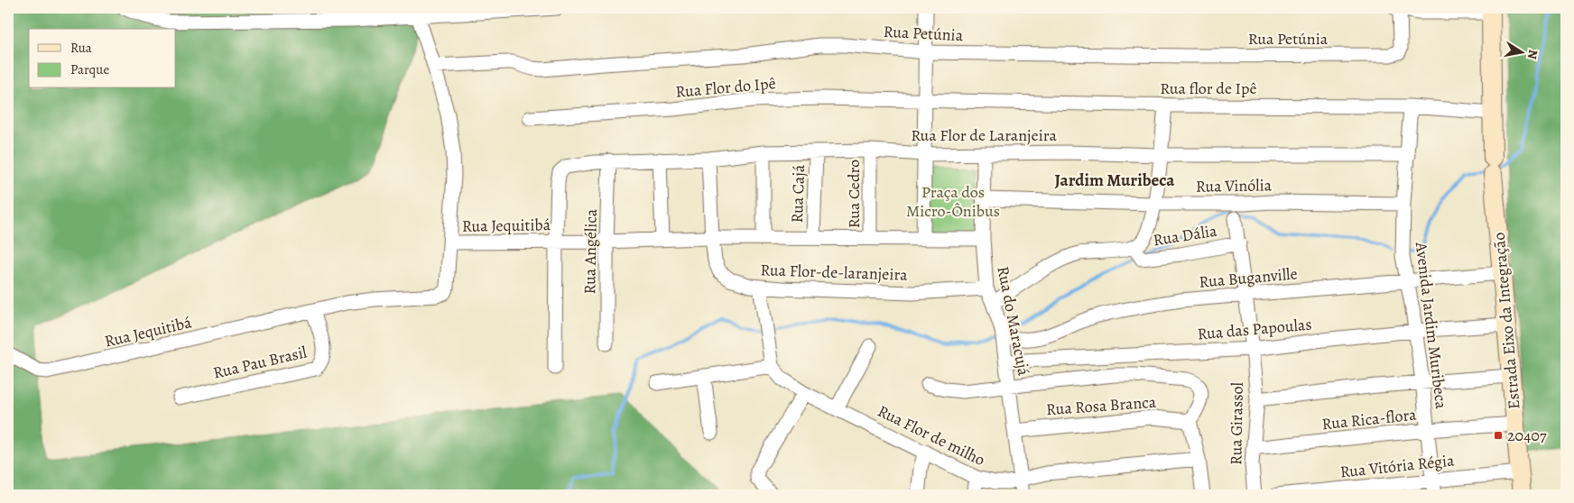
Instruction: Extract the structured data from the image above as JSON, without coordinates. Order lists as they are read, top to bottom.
{
  "streets": {
    "main road": ["Estrada Eixo da Integração"],
    "street": [
      "Rua Petúnia",
      "Rua Flor do Ipê",
      "Rua flor de Ipê",
      "Rua Flor de Laranjeira",
      "Rua Vinólia",
      "Rua Cajá",
      "Rua Cedro",
      "Rua Jequitibá",
      "Rua Dália",
      "Rua Angélica",
      "Rua Flor-de-laranjeira",
      "Rua Buganville",
      "Rua do Maracujá",
      "Avenida Jardim Muribeca",
      "Rua das Papoulas",
      "Rua Pau Brasil",
      "Rua Rosa Branca",
      "Rua Rica-flora",
      "Rua Girassol",
      "Rua Flor de milho",
      "Rua Vitória Régia"
    ]
  },
  "crossings": [
    ["Rua Flor do Ipê", "Rua flor de Ipê"],
    ["Rua flor de Ipê", "Estrada Eixo da Integração"],
    ["Rua flor de Ipê", "Avenida Jardim Muribeca"],
    ["Rua Flor de Laranjeira", "Rua Cajá"],
    ["Rua Flor de Laranjeira", "Rua Cedro"],
    ["Rua Flor de Laranjeira", "Rua Jequitibá"],
    ["Rua Flor de Laranjeira", "Rua Angélica"],
    ["Rua Flor de Laranjeira", "Rua Flor-de-laranjeira"],
    ["Rua Flor de Laranjeira", "Rua do Maracujá"],
    ["Rua Flor de Laranjeira", "Avenida Jardim Muribeca"],
    ["Rua Vinólia", "Rua do Maracujá"],
    ["Rua Vinólia", "Avenida Jardim Muribeca"],
    ["Rua Cajá", "Rua Jequitibá"],
    ["Rua Cedro", "Rua Jequitibá"],
    ["Rua Jequitibá", "Rua Angélica"],
    ["Rua Jequitibá", "Rua Flor-de-laranjeira"],
    ["Rua Jequitibá", "Rua do Maracujá"],
    ["Rua Jequitibá", "Rua Pau Brasil"],
    ["Rua Dália", "Rua do Maracujá"],
    ["Rua Dália", "Rua Girassol"],
    ["Rua Flor-de-laranjeira", "Rua do Maracujá"],
    ["Rua Buganville", "Rua do Maracujá"],
    ["Rua Buganville", "Estrada Eixo da Integração"],
    ["Rua Buganville", "Avenida Jardim Muribeca"],
    ["Rua Buganville", "Rua Girassol"],
    ["Rua do Maracujá", "Rua das Papoulas"],
    ["Rua do Maracujá", "Rua Rosa Branca"],
    ["Rua do Maracujá", "Rua Flor de milho"],
    ["Estrada Eixo da Integração", "Rua das Papoulas"],
    ["Estrada Eixo da Integração", "Rua Rica-flora"],
    ["Estrada Eixo da Integração", "Rua Vitória Régia"],
    ["Avenida Jardim Muribeca", "Rua das Papoulas"],
    ["Avenida Jardim Muribeca", "Rua Rica-flora"],
    ["Avenida Jardim Muribeca", "Rua Vitória Régia"],
    ["Rua das Papoulas", "Rua Girassol"],
    ["Rua Rica-flora", "Rua Girassol"]
  ],
  "districts": ["Jardim Muribeca"],
  "parks": ["Praça dos Micro-Ônibus"],
  "places": {
    "transit": ["20407"]
  },
  "legend": ["Rua", "Parque"],
  "north": "right"
}
